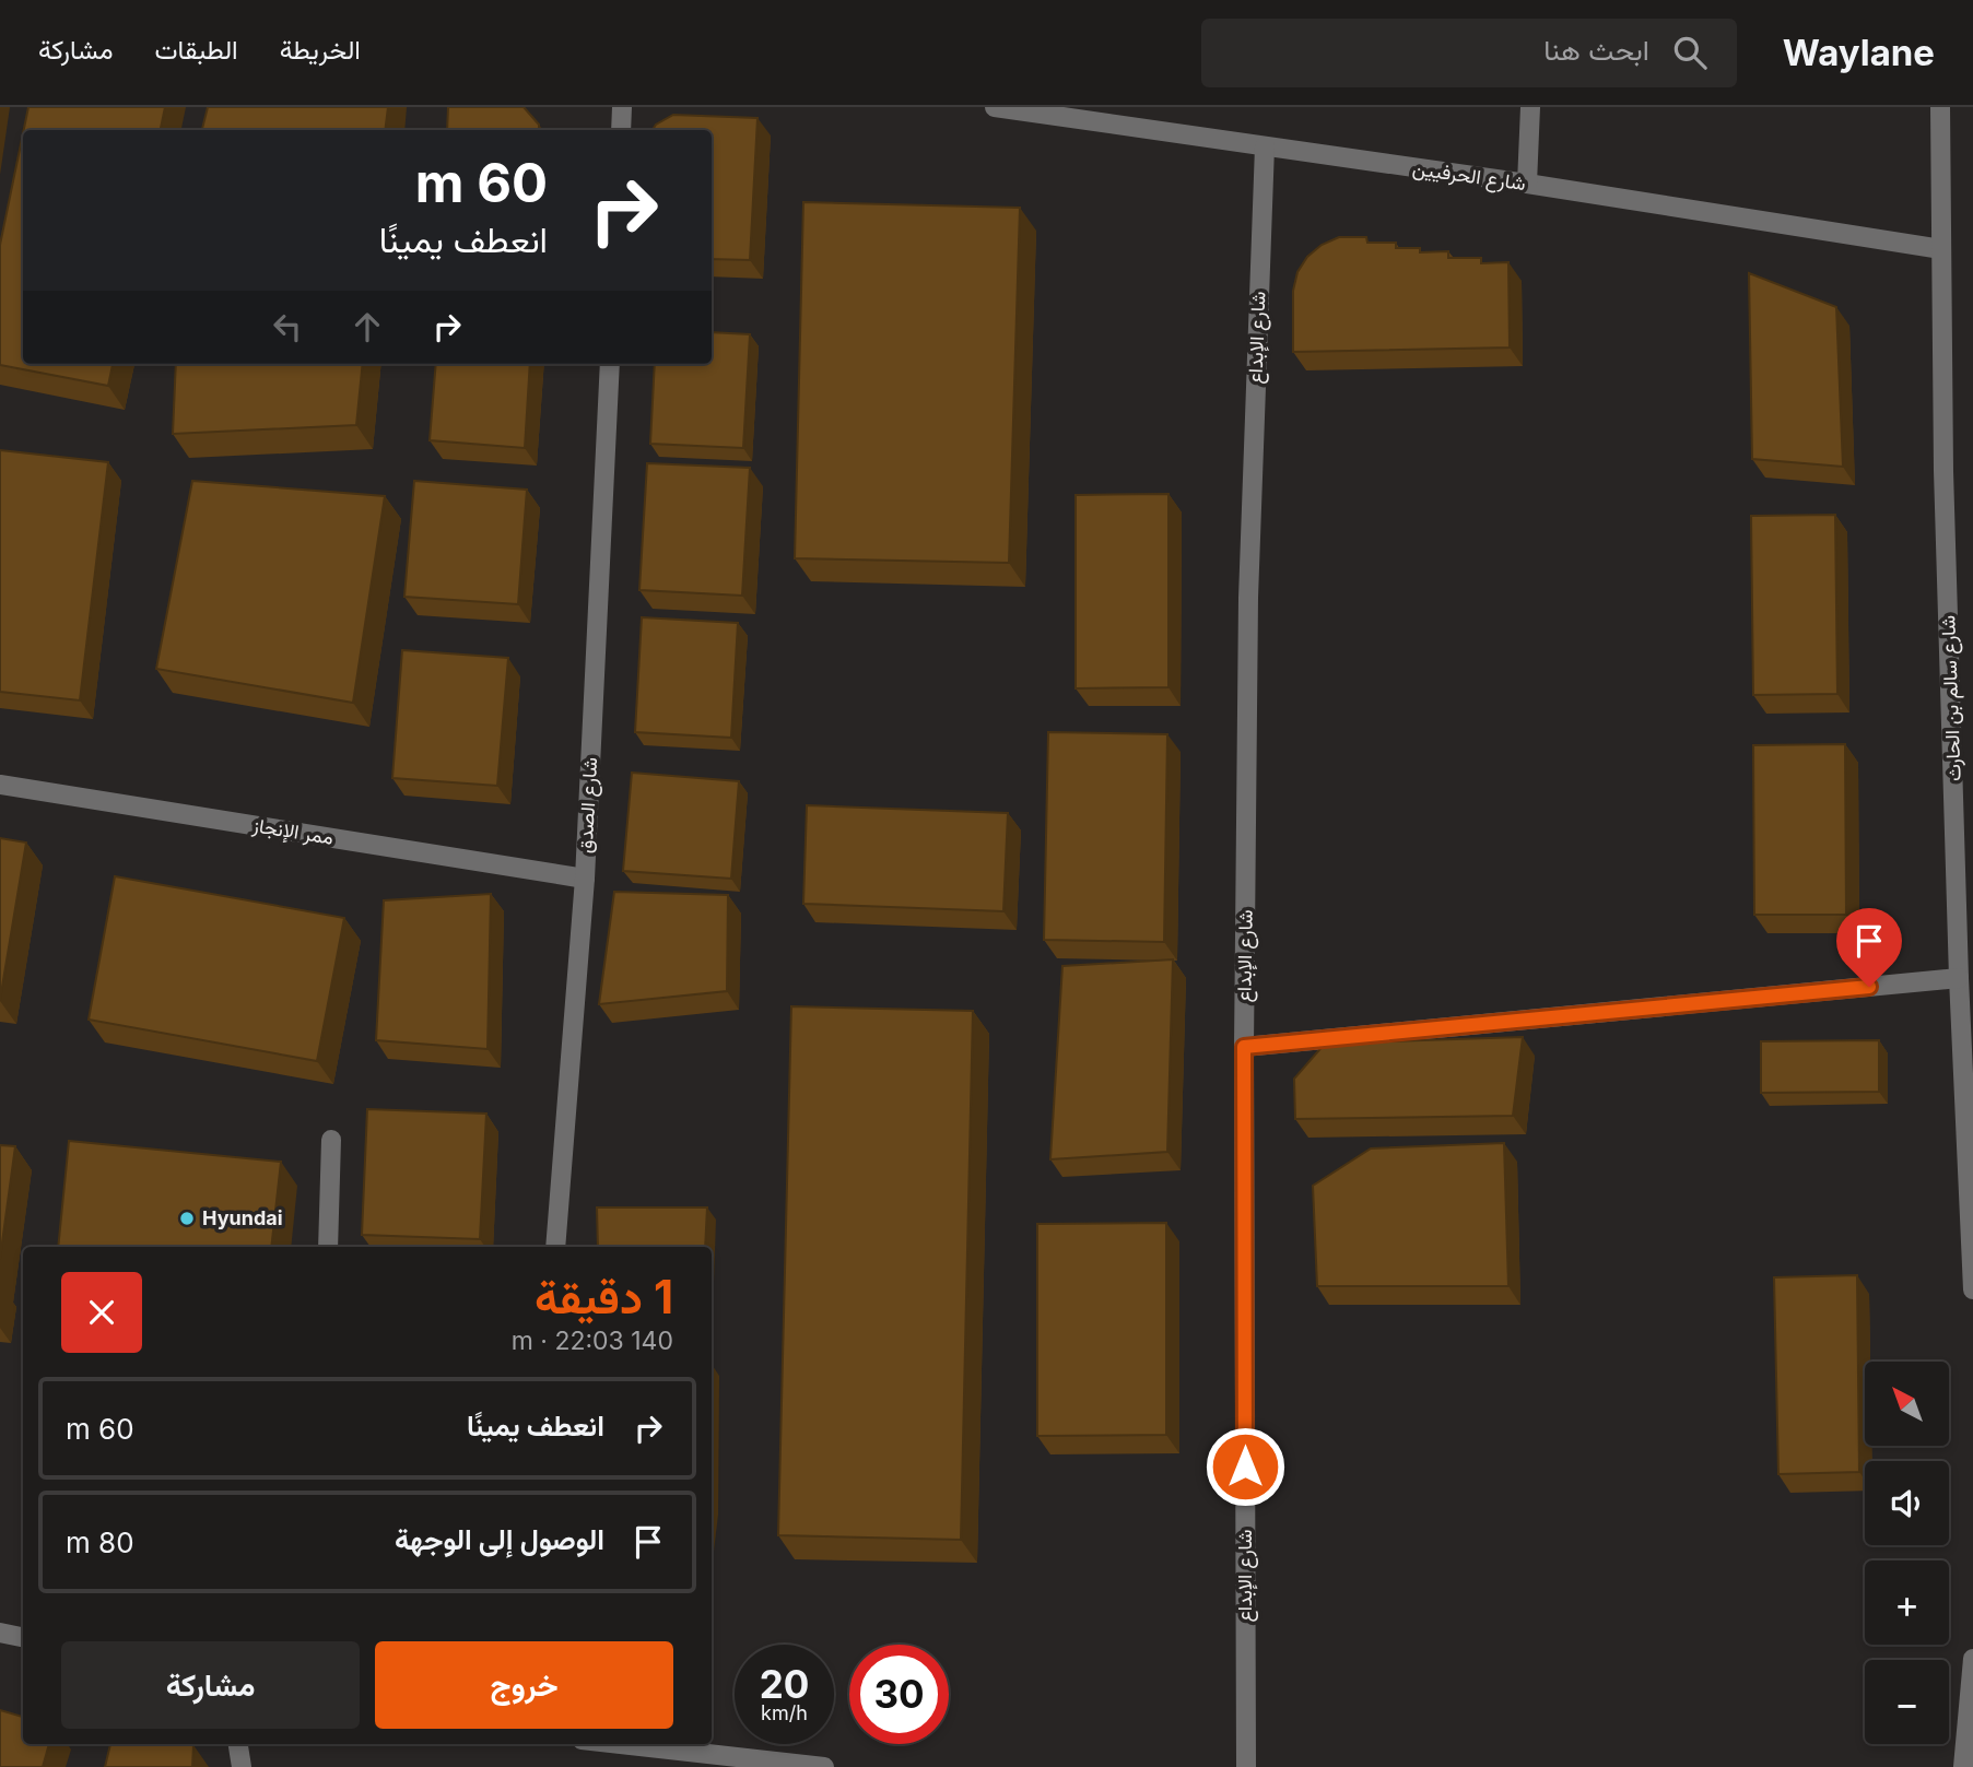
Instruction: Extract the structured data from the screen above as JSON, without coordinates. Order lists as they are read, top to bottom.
{
  "streets": {
    "street": [
      "شارع الحرفيين",
      "شارع الإبداع",
      "شارع سالم بن الحارث",
      "شارع الصدق",
      "ممر الإنجاز"
    ]
  },
  "crossings": [
    ["شارع الحرفيين", "شارع الإبداع"],
    ["شارع الحرفيين", "شارع سالم بن الحارث"],
    ["شارع الصدق", "ممر الإنجاز"]
  ],
  "places": ["Hyundai"],
  "north": "top left",
  "page": {
    "header": "Waylane",
    "search": "ابحث هنا",
    "nav": ["الخريطة", "الطبقات", "مشاركة"],
    "turn": ["60 m", "انعطف يمينًا"],
    "heading": ["1 دقيقة", "140 m · 22:03"],
    "map_buttons": ["+", "−"],
    "list": [
      {
        "name": "انعطف يمينًا",
        "value": "60 m"
      },
      {
        "name": "الوصول إلى الوجهة",
        "value": "80 m"
      }
    ],
    "buttons": ["خروج", "مشاركة"],
    "speed": "20 km/h",
    "limit": "30"
  }
}
